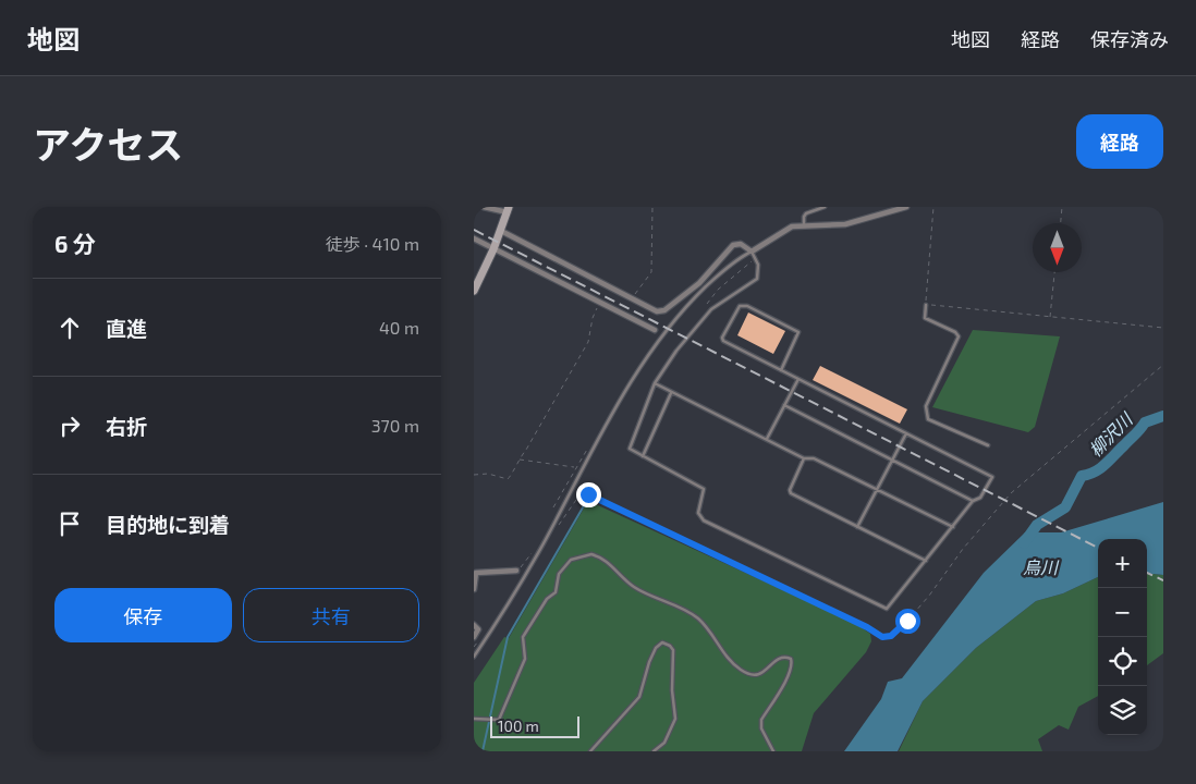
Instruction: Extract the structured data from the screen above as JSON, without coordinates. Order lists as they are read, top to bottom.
{
  "water": ["柳沢川", "烏川"],
  "scale_bar": "100 m",
  "north": "bottom",
  "page": {
    "header": "地図",
    "nav": ["地図", "経路", "保存済み"],
    "title": "アクセス",
    "buttons": [
      "経路",
      ["保存", "共有"]
    ],
    "heading": ["6 分", "徒歩 · 410 m"],
    "list": [
      ["直進", "40 m"],
      ["右折", "370 m"],
      "目的地に到着"
    ],
    "map_buttons": ["+", "−"],
    "scale": "100 m"
  }
}
